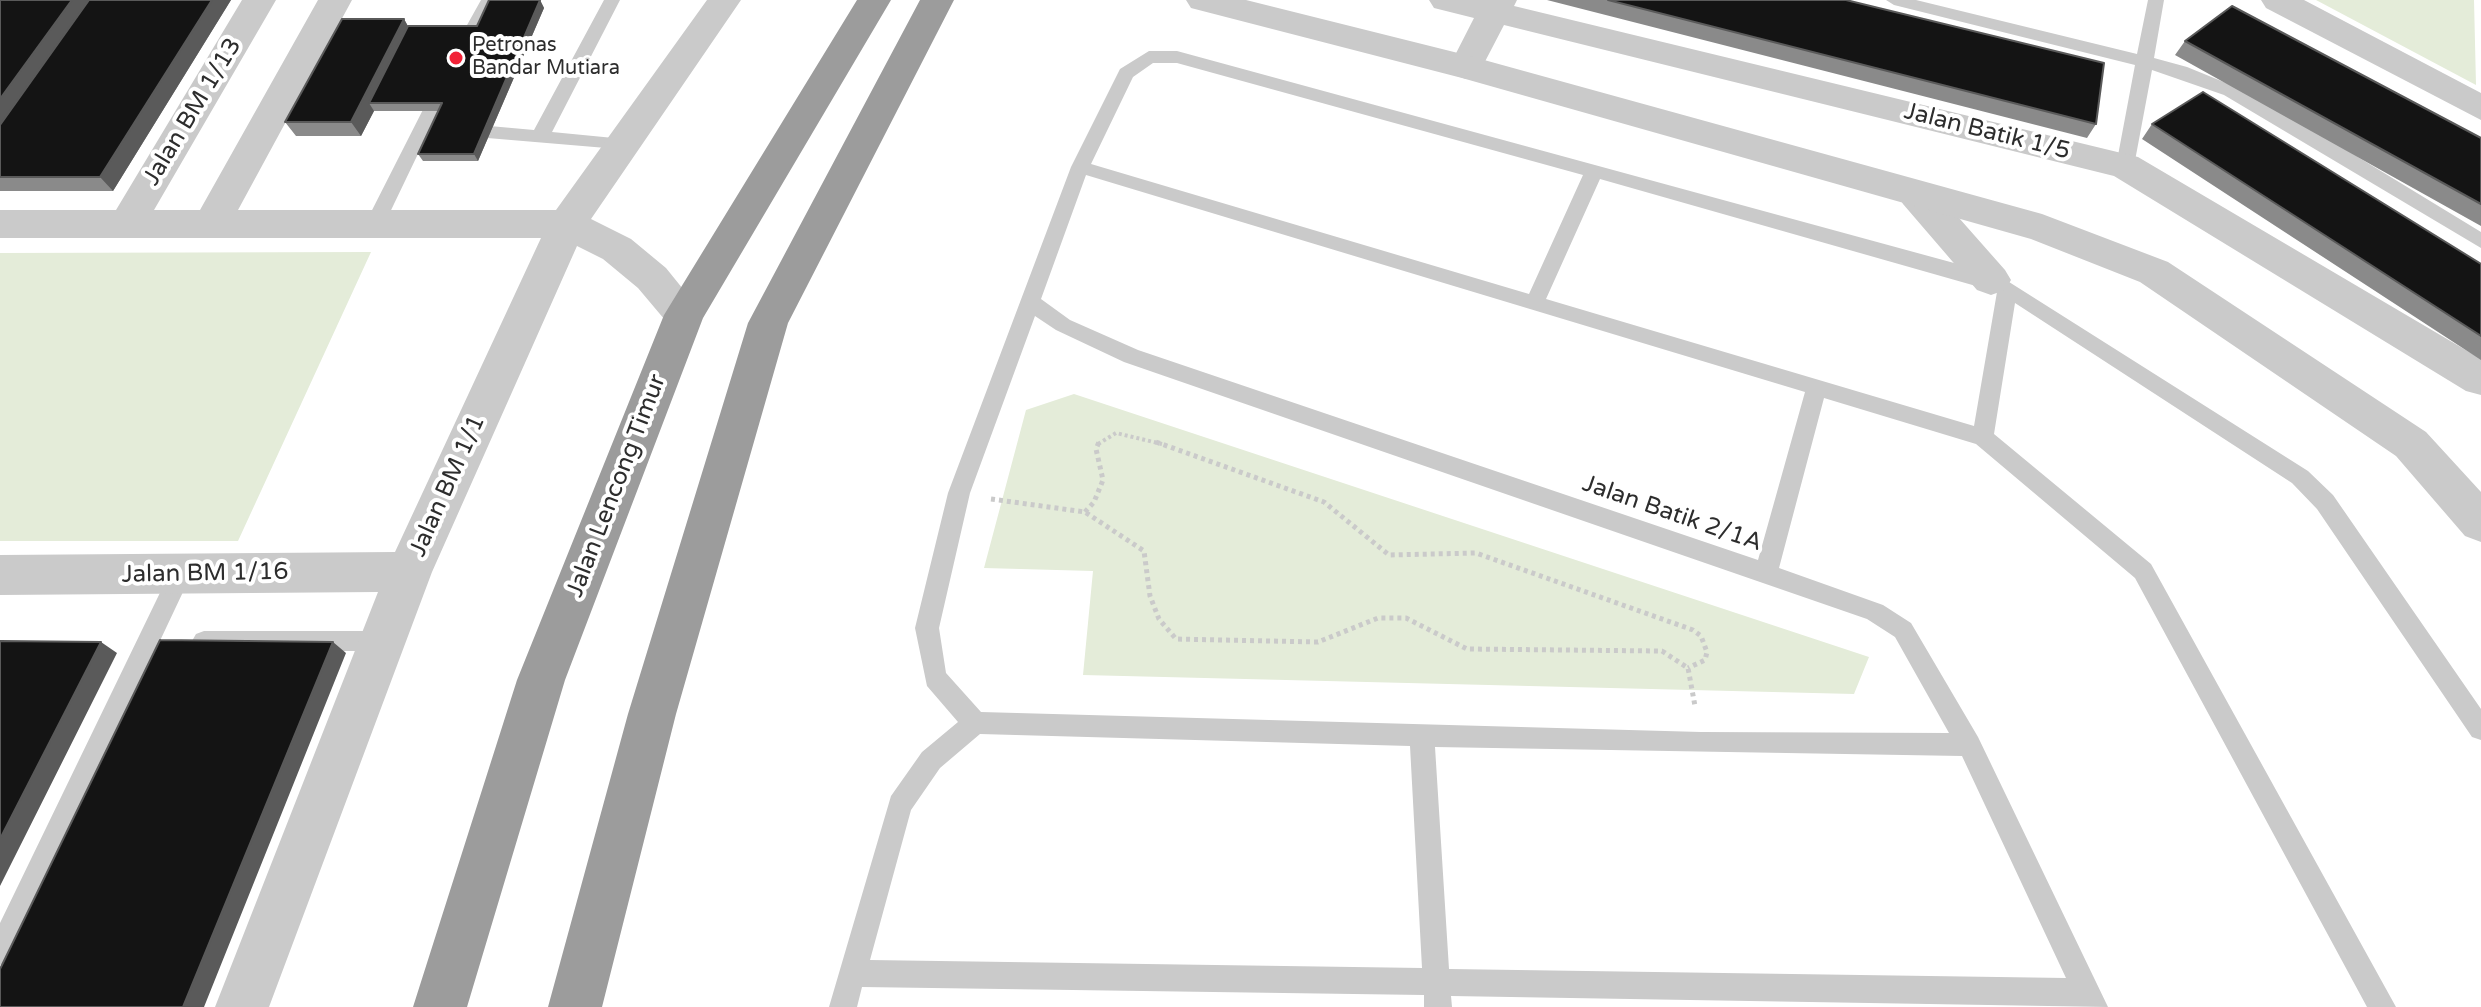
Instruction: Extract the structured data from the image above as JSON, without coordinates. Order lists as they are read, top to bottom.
{
  "streets": {
    "highway": ["Jalan Lencong Timur"],
    "street": [
      "Jalan BM 1/13",
      "Jalan Batik 1/5",
      "Jalan BM 1/1",
      "Jalan BM 1/16"
    ],
    "lane": ["Jalan Batik 2/1A"]
  },
  "crossings": [
    ["Jalan BM 1/1", "Jalan BM 1/16"]
  ],
  "places": ["Petronas Bandar Mutiara"]
}
